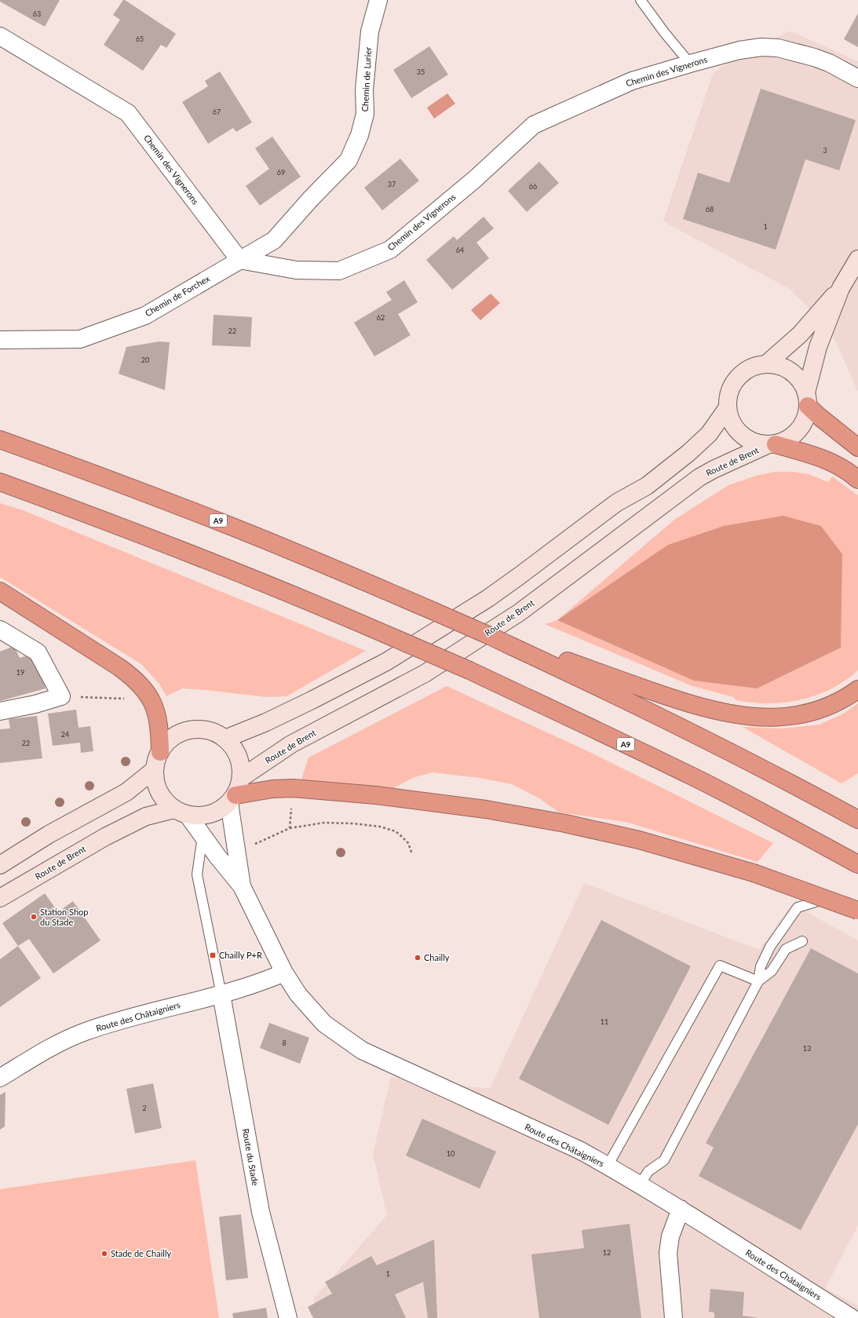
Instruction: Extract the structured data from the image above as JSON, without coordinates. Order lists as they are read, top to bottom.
{
  "streets": {
    "highway": ["A9"],
    "main road": ["Route de Brent"],
    "street": [
      "Chemin des Vignerons",
      "Chemin de Lurier",
      "Chemin de Forchex",
      "Route des Châtaigniers",
      "Route du Stade"
    ]
  },
  "crossings": [
    ["Chemin des Vignerons", "Chemin de Forchex"],
    ["Chemin de Lurier", "Chemin de Forchex"],
    ["Route de Brent", "Route des Châtaigniers"],
    ["Route des Châtaigniers", "Route du Stade"]
  ],
  "places": {
    "other": ["Station Shop du Stade", "Chailly", "Stade de Chailly"],
    "transit": ["Chailly P+R"]
  },
  "house_numbers": [
    "63",
    "65",
    "35",
    "67",
    "3",
    "69",
    "37",
    "66",
    "68",
    "1",
    "64",
    "62",
    "22",
    "20",
    "19",
    "24",
    "22",
    "11",
    "8",
    "13",
    "2",
    "10",
    "12",
    "1"
  ]
}
